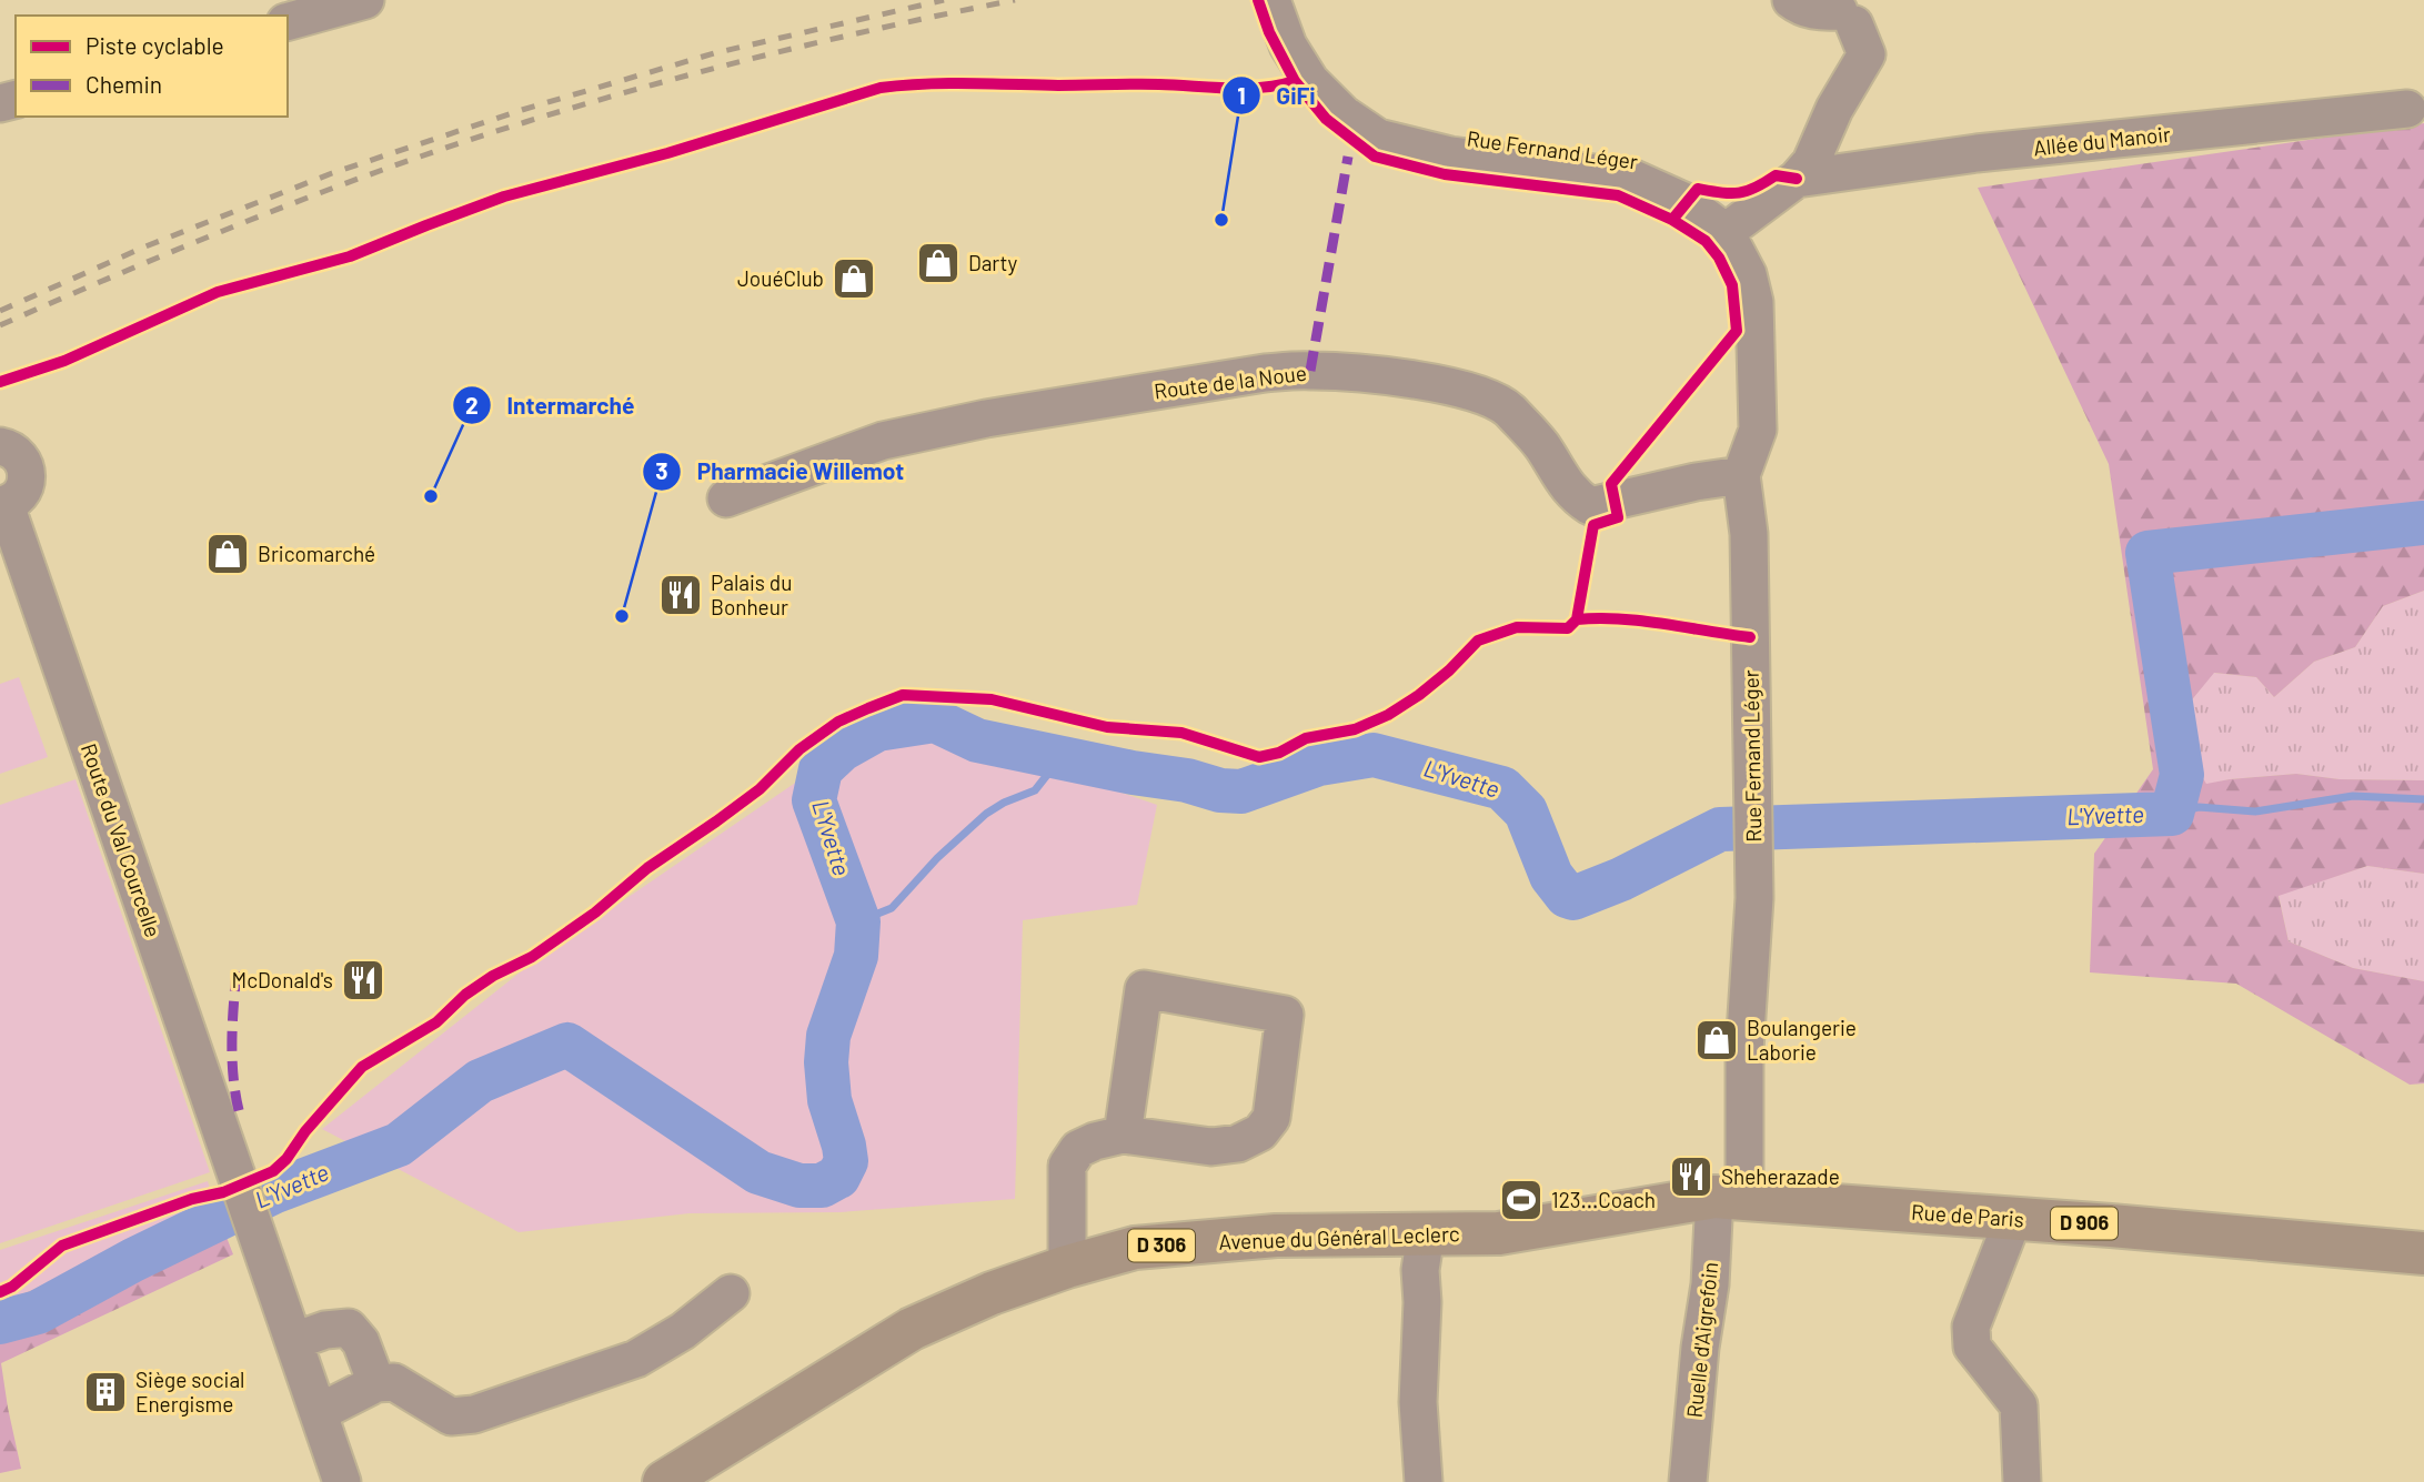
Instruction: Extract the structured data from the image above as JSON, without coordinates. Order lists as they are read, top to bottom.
{
  "streets": {
    "main road": [
      "Rue de Paris",
      "D 906",
      "Avenue du Général Leclerc",
      "D 306"
    ],
    "street": [
      "Allée du Manoir",
      "Rue Fernand Léger",
      "Route de la Noue",
      "Route du Val Courcelle",
      "Ruelle d'Aigrefoin"
    ]
  },
  "crossings": [
    ["Rue Fernand Léger", "Route de la Noue"],
    ["Rue Fernand Léger", "Rue de Paris"],
    ["Rue Fernand Léger", "Avenue du Général Leclerc"],
    ["Rue Fernand Léger", "Ruelle d'Aigrefoin"],
    ["Rue de Paris", "Avenue du Général Leclerc"],
    ["Rue de Paris", "Ruelle d'Aigrefoin"],
    ["Avenue du Général Leclerc", "Ruelle d'Aigrefoin"]
  ],
  "water": ["L'Yvette"],
  "places": {
    "other": ["GiFi", "Intermarché", "Pharmacie Willemot"],
    "shop": [
      "Darty",
      "JouéClub",
      "Bricomarché",
      "Boulangerie Laborie"
    ],
    "restaurant": ["Palais du Bonheur", "McDonald's", "Sheherazade"],
    "sports": ["123...Coach"],
    "building": ["Siège social Energisme"]
  },
  "legend": ["Piste cyclable", "Chemin"]
}
